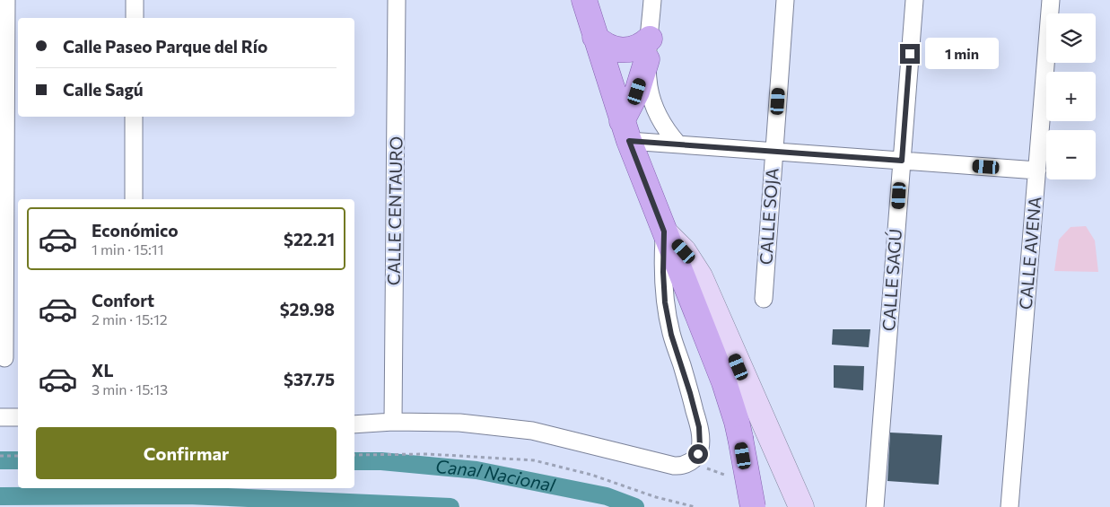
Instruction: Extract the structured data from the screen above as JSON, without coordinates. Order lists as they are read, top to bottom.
{
  "streets": {
    "street": [
      "CALLE CENTAURO",
      "CALLE SOJA",
      "CALLE AVENA",
      "CALLE SAGÚ"
    ]
  },
  "water": ["Canal Nacional"],
  "page": {
    "map_buttons": ["+", "−"],
    "banner": ["Calle Paseo Parque del Río", "Calle Sagú"],
    "bubble": "1 min",
    "list": [
      {
        "name": "Económico",
        "note": "1 min · 15:11",
        "value": "$22.21"
      },
      {
        "name": "Confort",
        "note": "2 min · 15:12",
        "value": "$29.98"
      },
      {
        "name": "XL",
        "note": "3 min · 15:13",
        "value": "$37.75"
      }
    ],
    "buttons": "Confirmar"
  }
}
